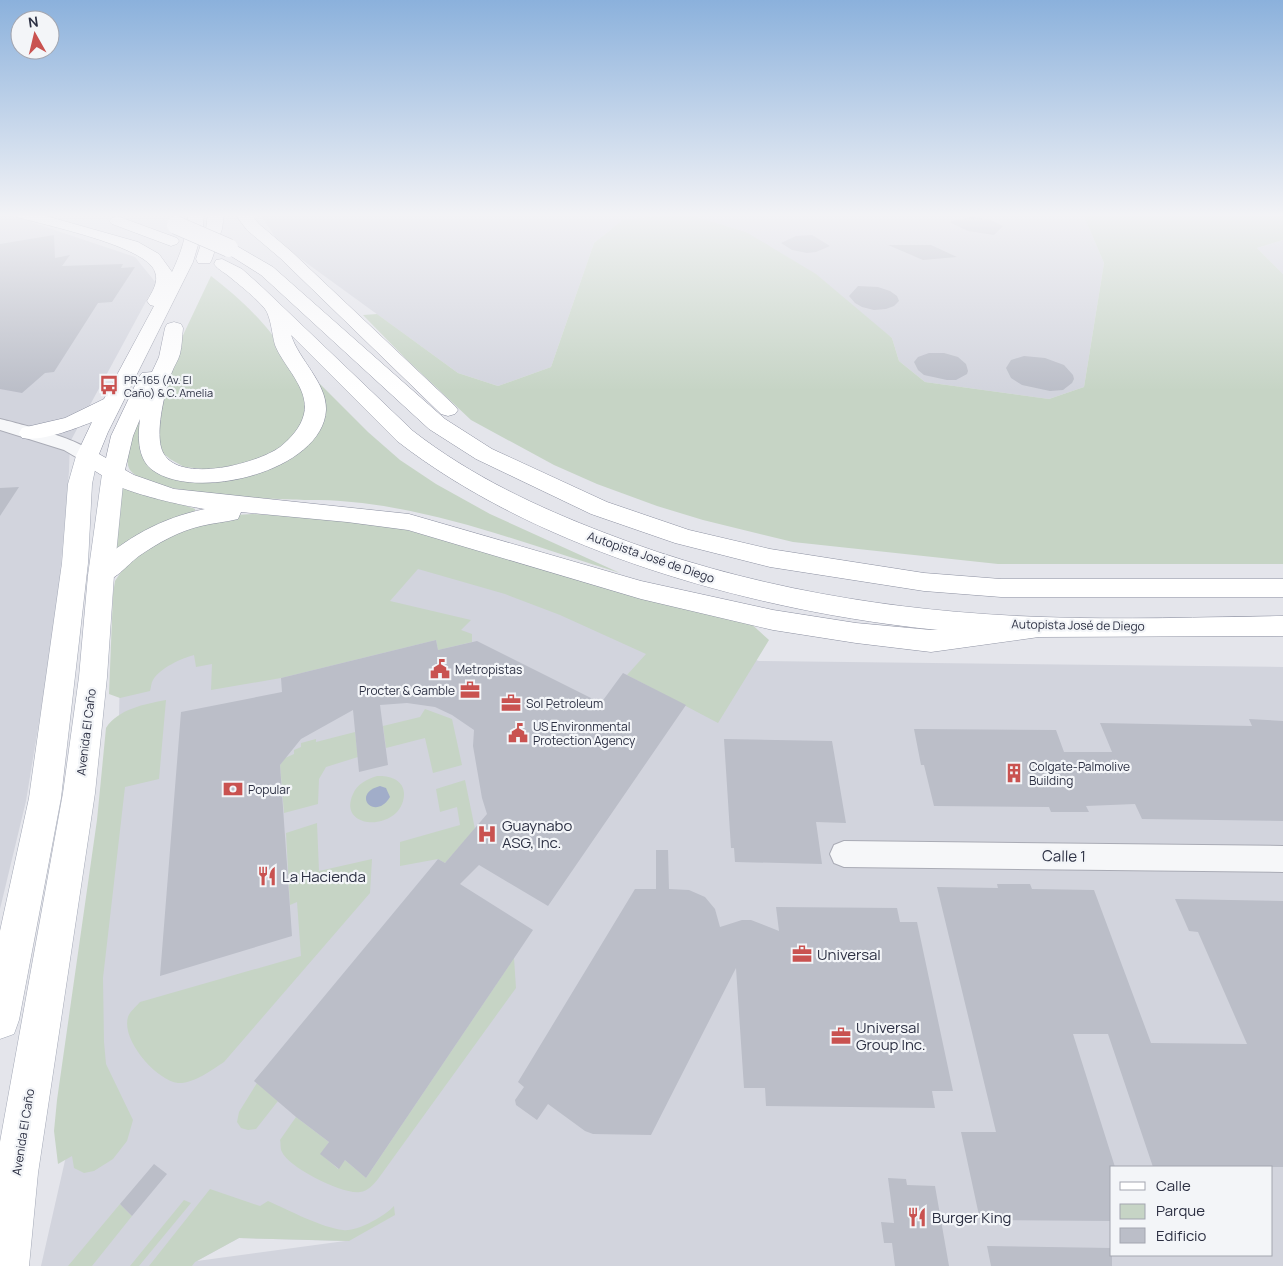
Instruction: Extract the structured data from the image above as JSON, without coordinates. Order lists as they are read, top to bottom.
{
  "streets": {
    "main road": ["Autopista José de Diego", "Avenida El Caño"],
    "street": ["Calle 1"]
  },
  "places": {
    "bus stop": ["PR-165 (Av. El Caño) & C. Amelia"],
    "public building": ["Metropistas", "US Environmental Protection Agency"],
    "office": [
      "Procter & Gamble",
      "Sol Petroleum",
      "Universal",
      "Universal Group Inc."
    ],
    "building": ["Colgate-Palmolive Building"],
    "bank": ["Popular"],
    "hospital": ["Guaynabo ASG, Inc."],
    "restaurant": ["La Hacienda", "Burger King"]
  },
  "legend": ["Calle", "Parque", "Edificio"],
  "north": "top"
}
